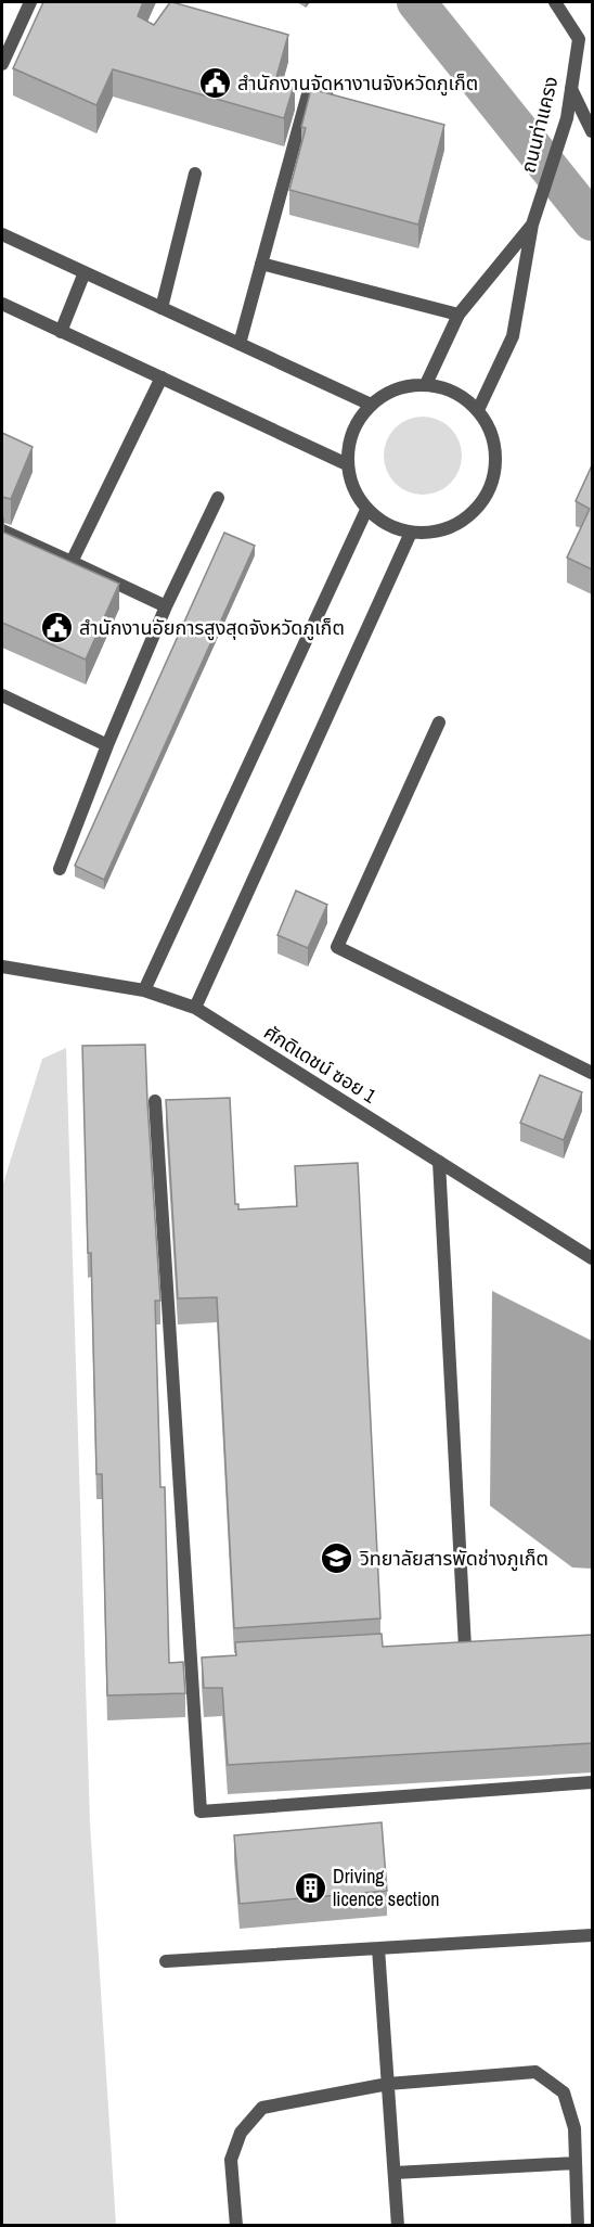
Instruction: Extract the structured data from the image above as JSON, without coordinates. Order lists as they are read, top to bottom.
{
  "streets": {
    "street": ["ถนนท่าแครง", "ศักดิเดชน์ ซอย 1"]
  },
  "places": {
    "public building": ["สำนักงานจัดหางานจังหวัดภูเก็ต", "สำนักงานอัยการสูงสุดจังหวัดภูเก็ต"],
    "school or university": ["วิทยาลัยสารพัดช่างภูเก็ต"],
    "building": ["Driving licence section"]
  }
}
